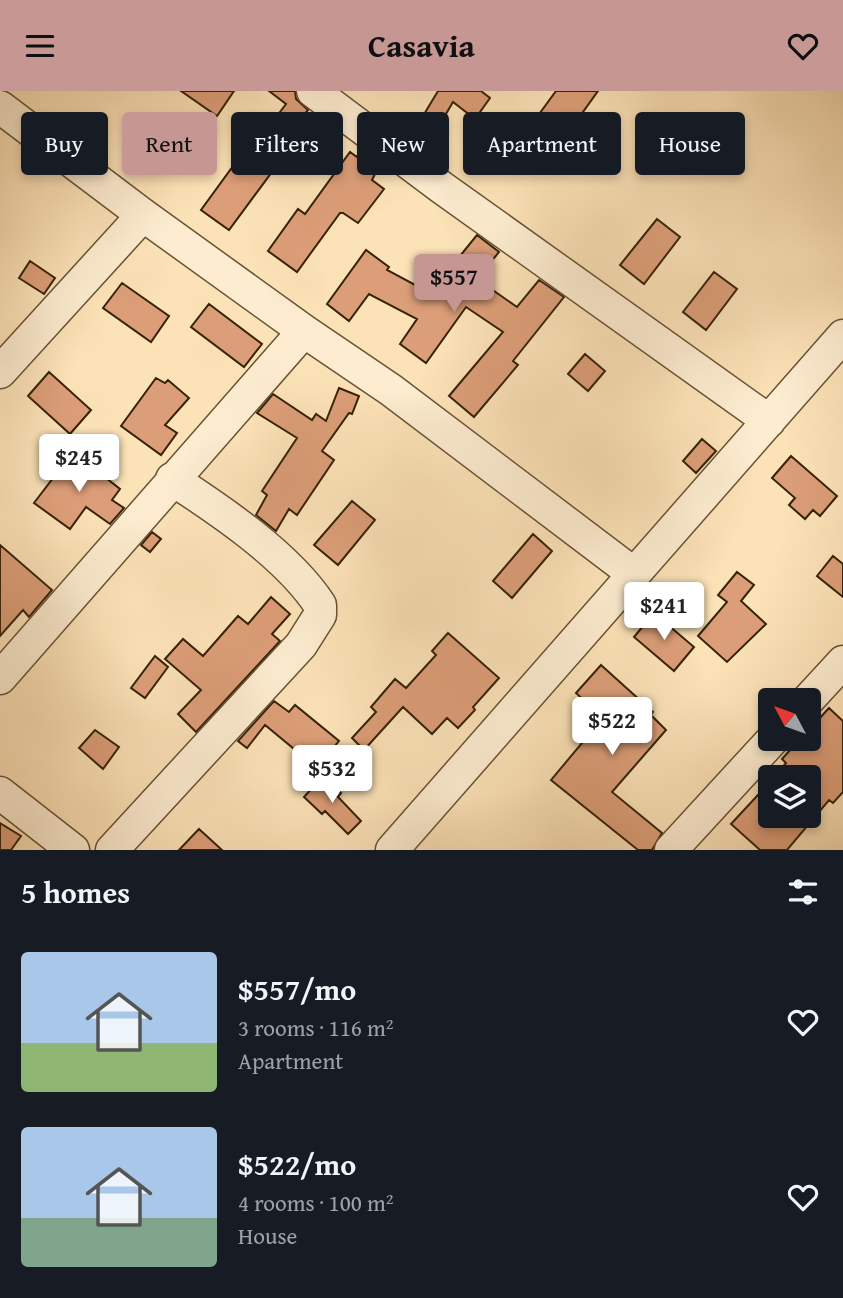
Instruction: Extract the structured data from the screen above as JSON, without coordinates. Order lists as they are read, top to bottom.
{
  "north": "top left",
  "page": {
    "header": "Casavia",
    "chip": [
      "Buy",
      "Rent",
      "Filters",
      "New",
      "Apartment",
      "House"
    ],
    "price": [
      "$557",
      "$245",
      "$241",
      "$522",
      "$532"
    ],
    "heading": "5 homes",
    "list": [
      {
        "name": "$557/mo",
        "note": "3 rooms · 116 m² · Apartment"
      },
      {
        "name": "$522/mo",
        "note": "4 rooms · 100 m² · House"
      }
    ]
  }
}
